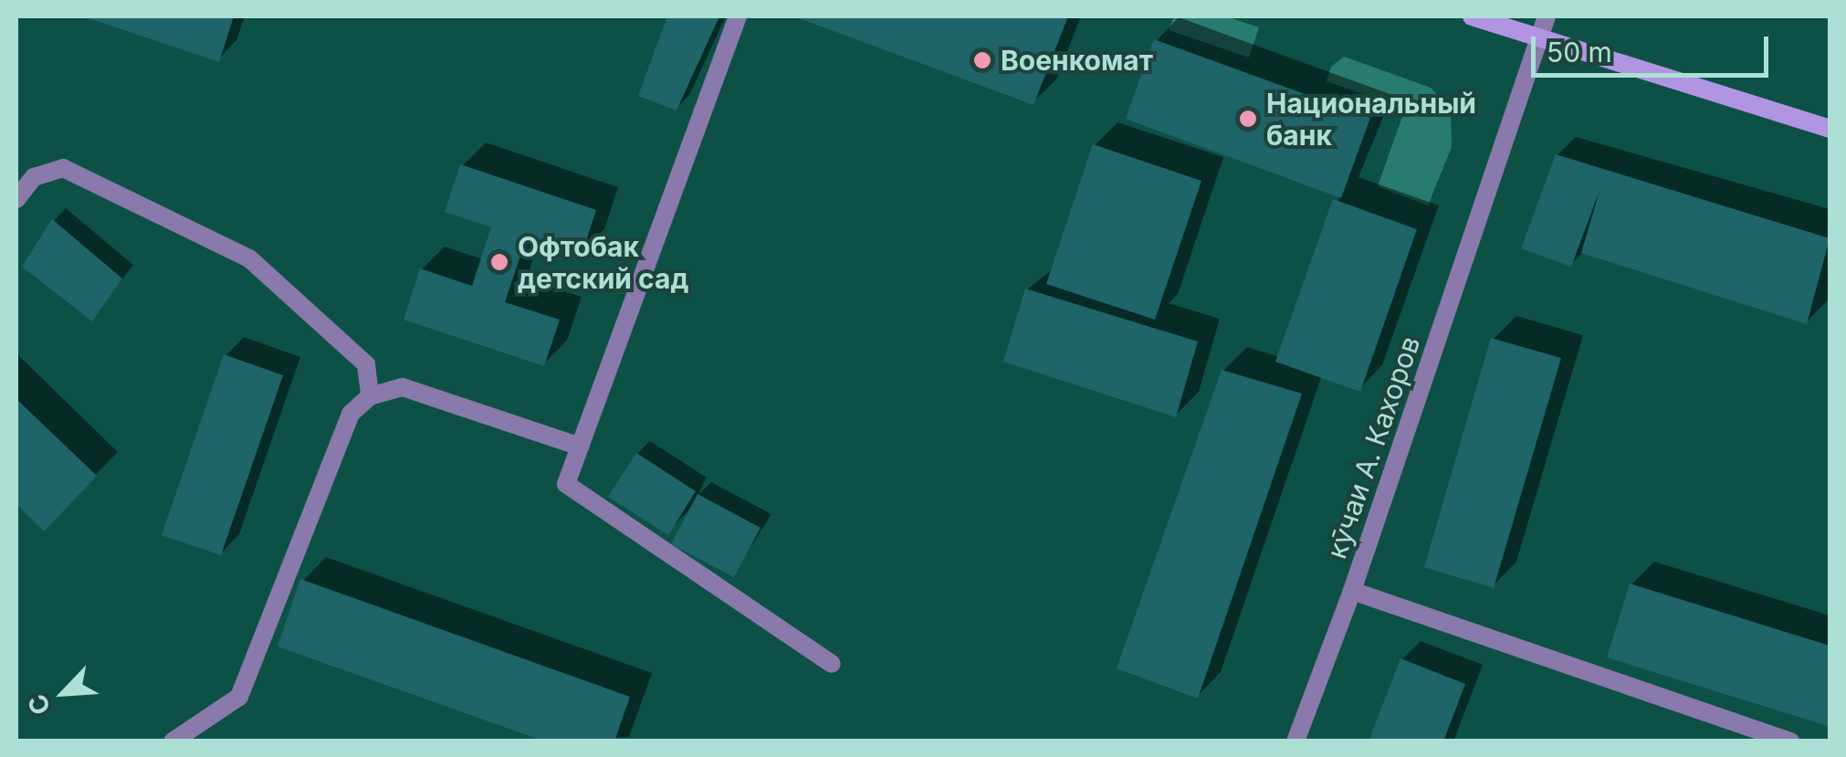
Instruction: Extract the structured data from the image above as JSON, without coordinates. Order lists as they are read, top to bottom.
{
  "streets": {
    "street": ["кӯчаи А. Кахоров"]
  },
  "places": ["Военкомат", "Национальный банк", "Офтобак детский сад"],
  "scale_bar": "50 m",
  "north": "bottom left"
}
